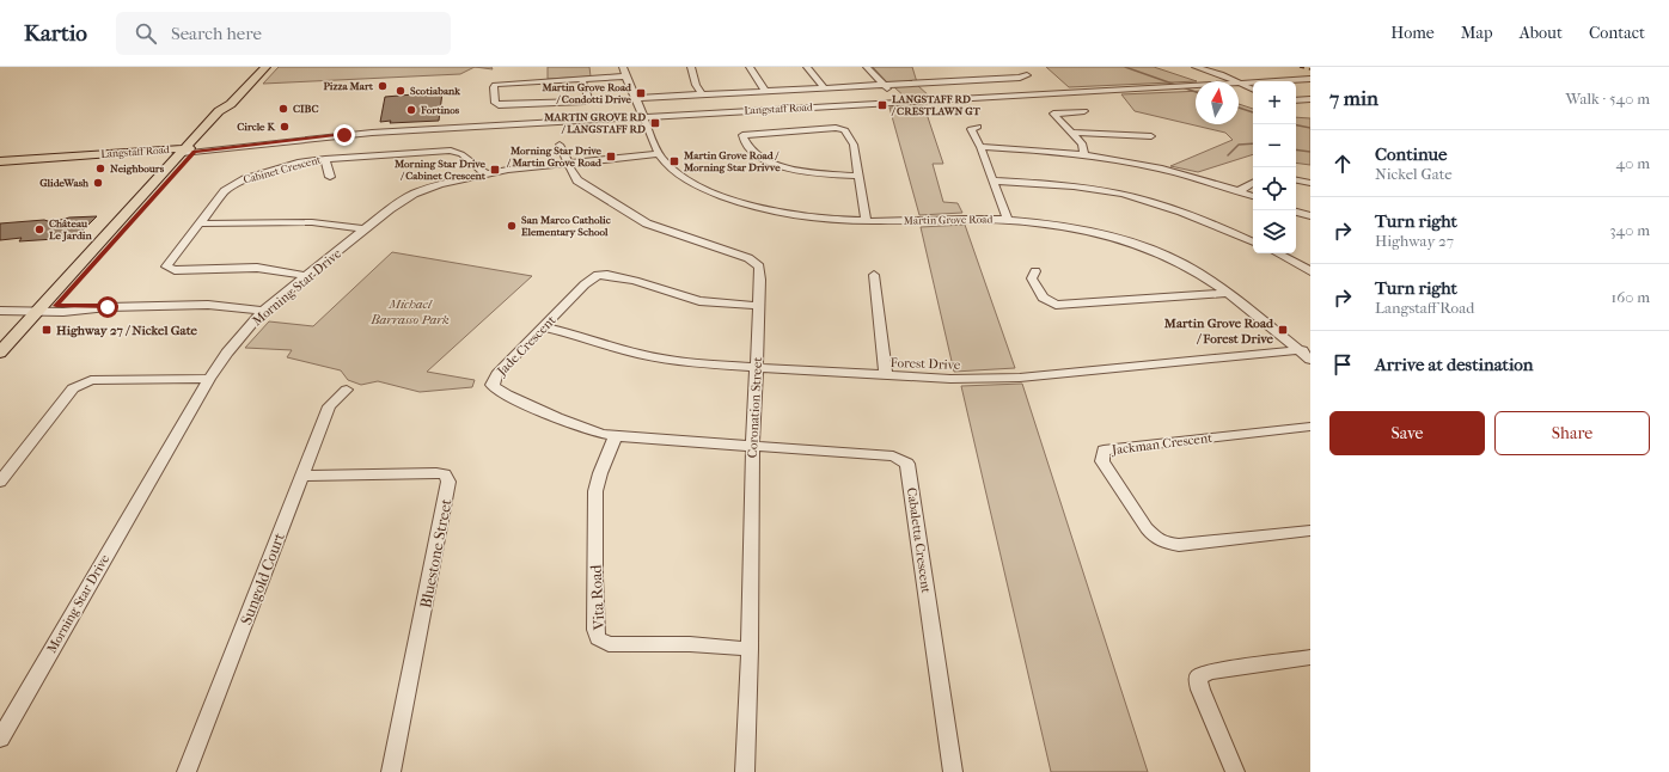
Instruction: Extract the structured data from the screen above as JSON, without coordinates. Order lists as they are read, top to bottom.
{
  "streets": {
    "main road": ["Langstaff Road"],
    "street": [
      "Cabinet Crescent",
      "Martin Grove Road",
      "Morning Star Drive",
      "Jade Crescent",
      "Forest Drive",
      "Coronation Street",
      "Jackman Crescent",
      "Cabaletta Crescent",
      "Bluestone Street",
      "Sungold Court",
      "Vita Road"
    ]
  },
  "crossings": [
    ["Langstaff Road", "Martin Grove Road"],
    ["Cabinet Crescent", "Morning Star Drive"],
    ["Martin Grove Road", "Morning Star Drive"],
    ["Martin Grove Road", "Forest Drive"],
    ["Morning Star Drive", "Coronation Street"],
    ["Jade Crescent", "Forest Drive"],
    ["Jade Crescent", "Coronation Street"],
    ["Jade Crescent", "Cabaletta Crescent"],
    ["Jade Crescent", "Vita Road"],
    ["Forest Drive", "Coronation Street"],
    ["Coronation Street", "Cabaletta Crescent"],
    ["Coronation Street", "Vita Road"],
    ["Bluestone Street", "Sungold Court"]
  ],
  "parks": ["Michael Barrasso Park"],
  "places": {
    "other": [
      "Pizza Mart",
      "Scotiabank",
      "CIBC",
      "Fortinos",
      "Circle K",
      "Neighbours",
      "GlideWash",
      "San Marco Catholic Elementary School",
      "Château Le Jardin"
    ],
    "transit": [
      "Martin Grove Road / Condotti Drive",
      "LANGSTAFF RD / CRESTLAWN GT",
      "MARTIN GROVE RD / LANGSTAFF RD",
      "Morning Star Drive / Martin Grove Road",
      "Martin Grove Road / Morning Star Drivve",
      "Morning Star Drive / Cabinet Crescent",
      "Highway 27 / Nickel Gate",
      "Martin Grove Road / Forest Drive"
    ]
  },
  "north": "top",
  "page": {
    "header": "Kartio",
    "search": "Search here",
    "nav": [
      "Home",
      "Map",
      "About",
      "Contact"
    ],
    "heading": ["7 min", "Walk · 540 m"],
    "map_buttons": ["+", "−"],
    "list": [
      ["Continue", "Nickel Gate", "40 m"],
      ["Turn right", "Highway 27", "340 m"],
      ["Turn right", "Langstaff Road", "160 m"],
      "Arrive at destination"
    ],
    "buttons": ["Save", "Share"]
  }
}
